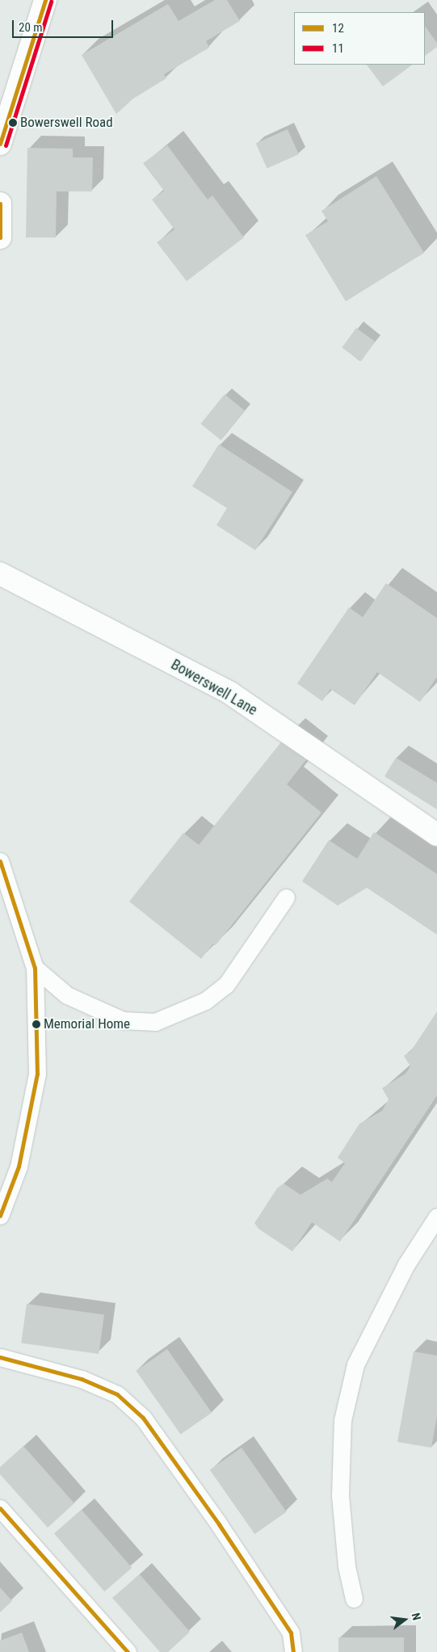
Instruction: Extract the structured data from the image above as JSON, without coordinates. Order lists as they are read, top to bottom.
{
  "streets": {
    "street": ["Bowerswell Lane"]
  },
  "places": ["Bowerswell Road", "Memorial Home"],
  "lines": ["transit line 12", "transit line 11"],
  "legend": ["12", "11"],
  "scale_bar": "20 m",
  "north": "right"
}
